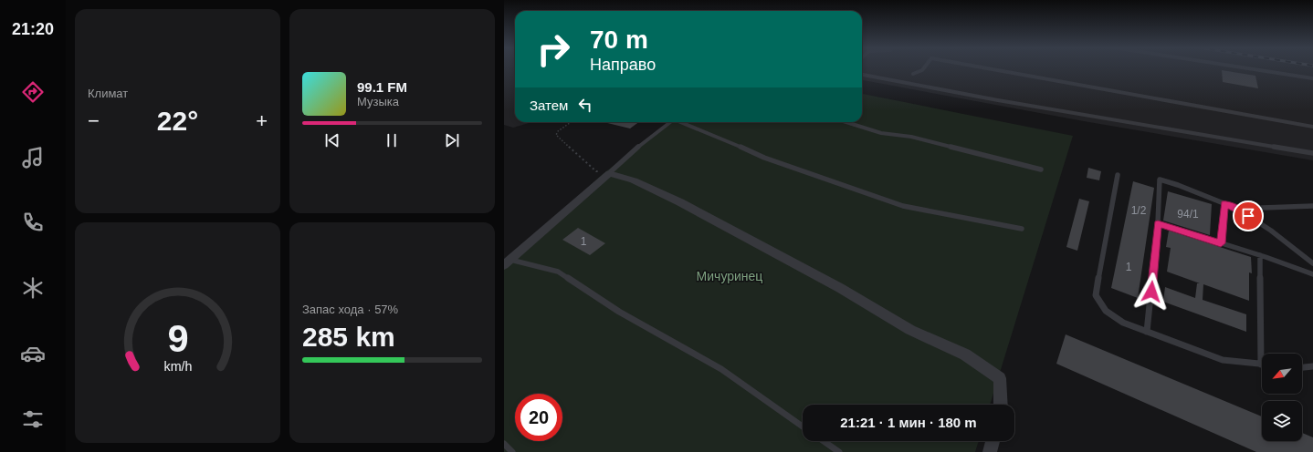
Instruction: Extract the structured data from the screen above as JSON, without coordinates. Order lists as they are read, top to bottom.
{
  "parks": ["Мичуринец"],
  "house_numbers": [
    "1/2",
    "94/1",
    "1",
    "1"
  ],
  "north": "bottom left",
  "page": {
    "tabs": "21:20",
    "tile": [
      "Климат",
      ["Запас хода · 57%", "285 km"]
    ],
    "turn": ["70 m", "Направо"],
    "song": ["99.1 FM", "Музыка"],
    "then": "Затем",
    "heat": ["−", "22°", "+"],
    "limit": "20",
    "trip": "21:21 · 1 мин · 180 m",
    "gauge": ["9", "km/h"]
  }
}
